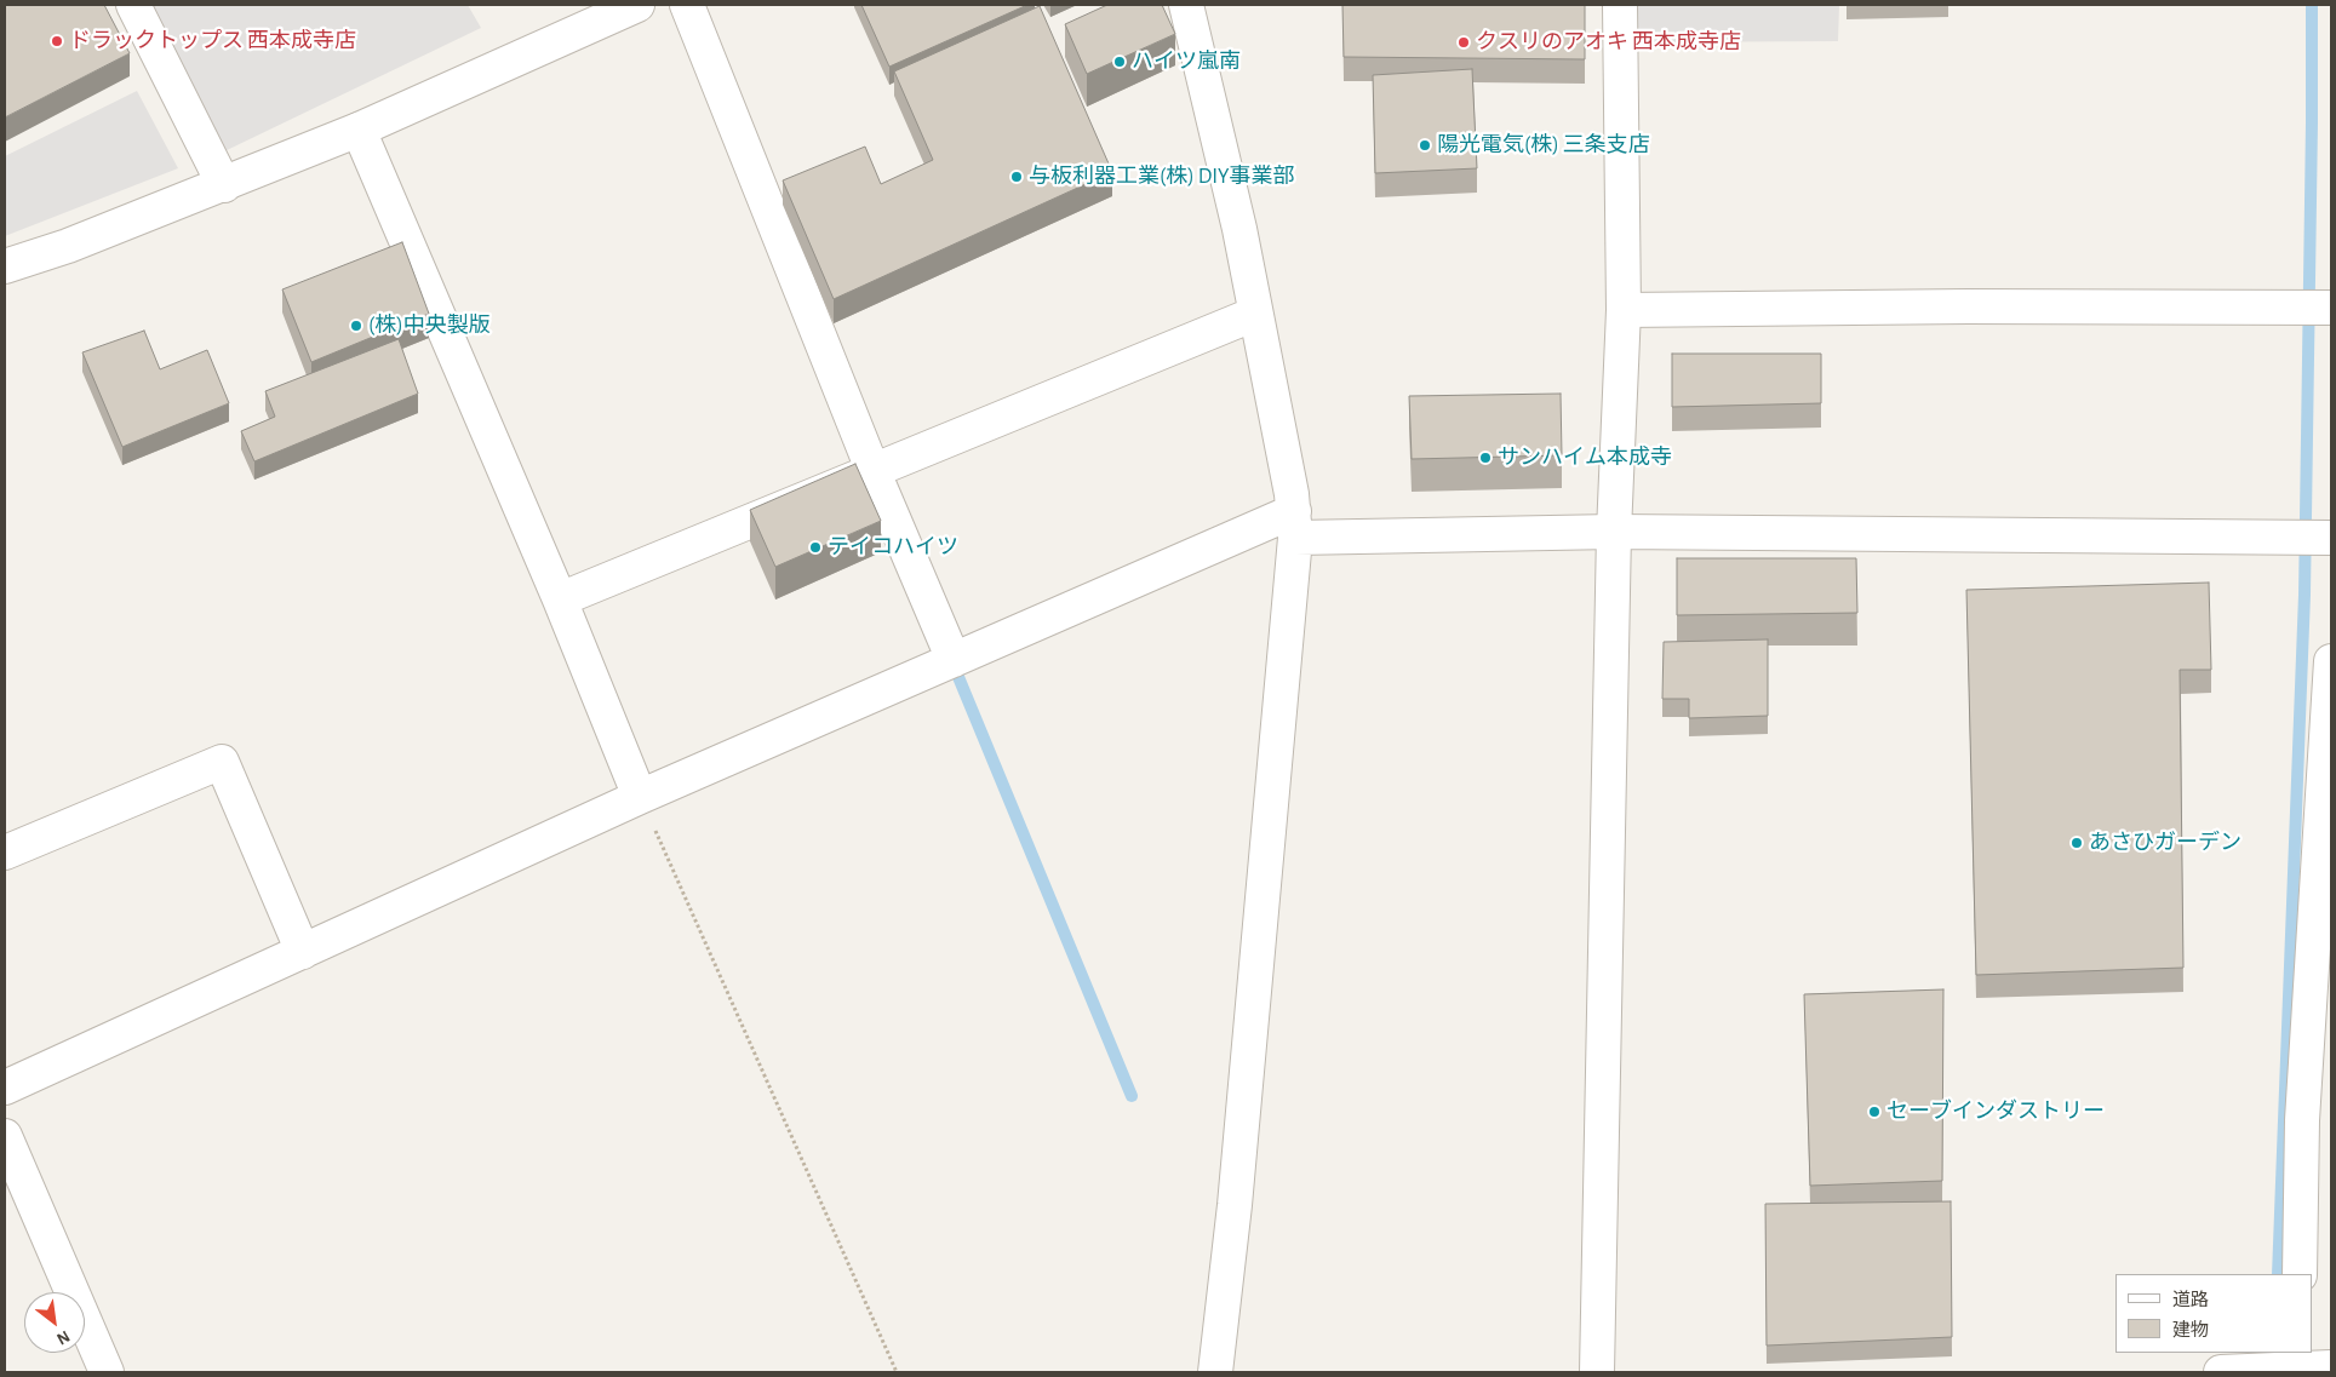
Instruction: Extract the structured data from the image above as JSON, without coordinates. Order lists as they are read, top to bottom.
{
  "places": [
    "ドラックトップス 西本成寺店",
    "クスリのアオキ 西本成寺店",
    "ハイツ嵐南",
    "陽光電気(株) 三条支店",
    "与板利器工業(株) DIY事業部",
    "(株)中央製版",
    "サンハイム本成寺",
    "テイコハイツ",
    "あさひガーデン",
    "セーブインダストリー"
  ],
  "legend": ["道路", "建物"],
  "north": "bottom right"
}
